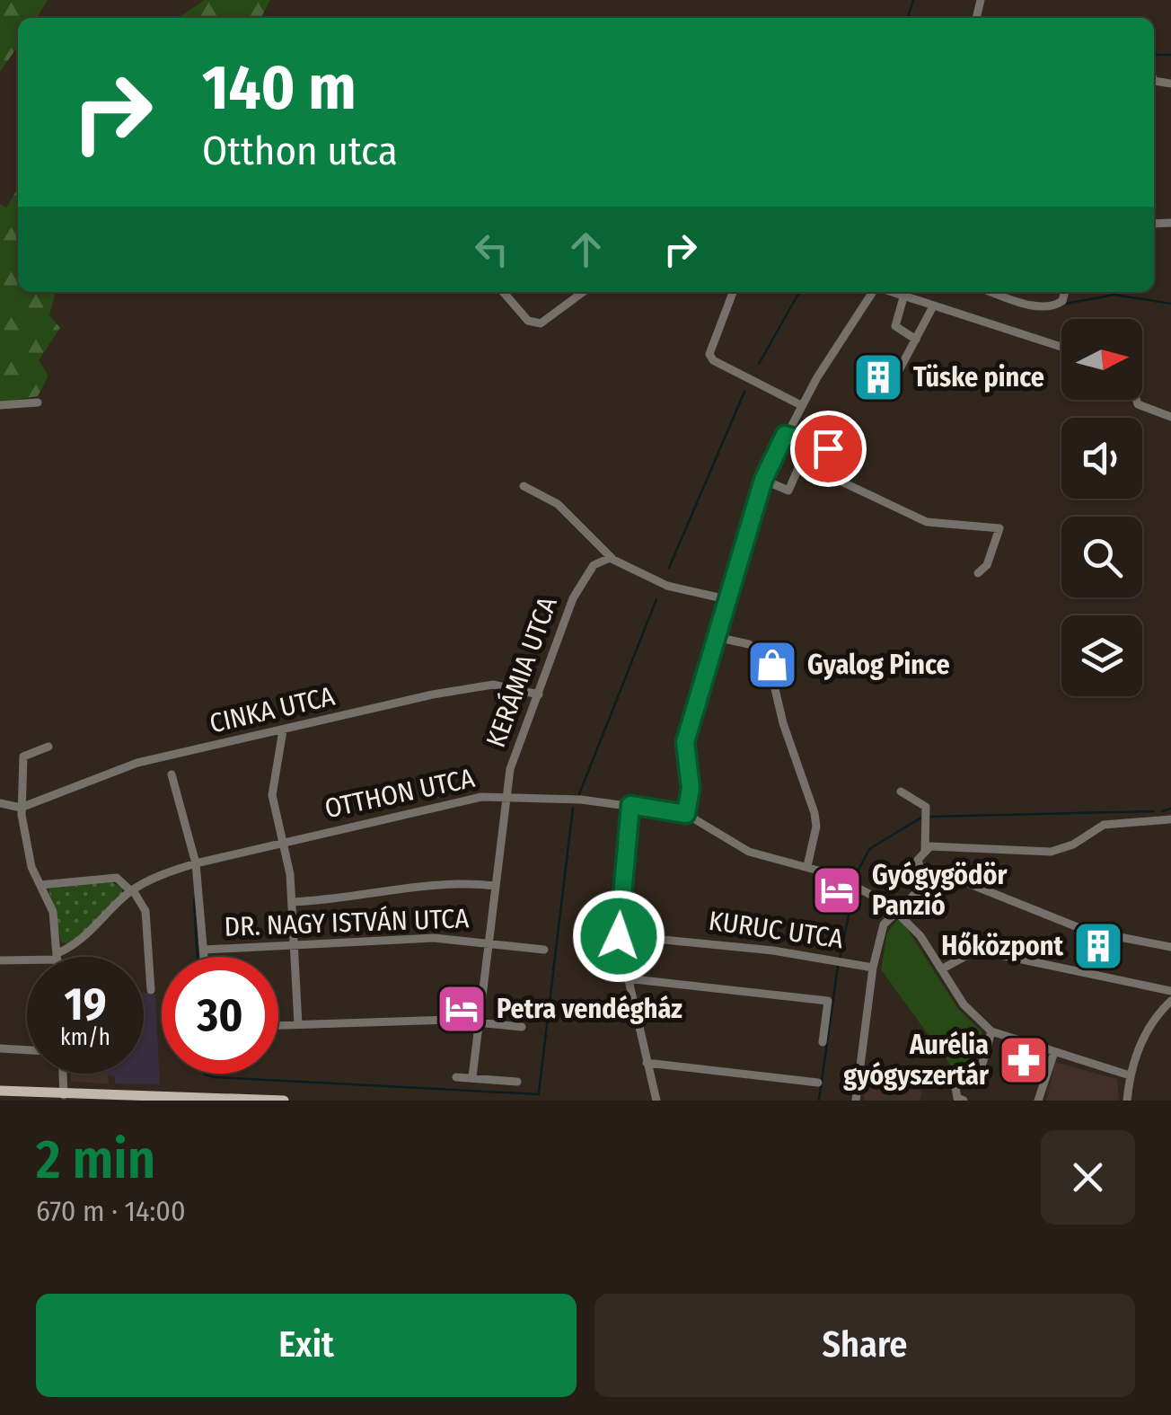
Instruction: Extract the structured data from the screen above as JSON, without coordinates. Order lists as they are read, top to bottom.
{
  "streets": {
    "street": [
      "KERÁMIA UTCA",
      "CINKA UTCA",
      "OTTHON UTCA",
      "DR. NAGY ISTVÁN UTCA",
      "KURUC UTCA"
    ]
  },
  "crossings": [
    ["KERÁMIA UTCA", "CINKA UTCA"],
    ["KERÁMIA UTCA", "OTTHON UTCA"],
    ["KERÁMIA UTCA", "DR. NAGY ISTVÁN UTCA"]
  ],
  "places": {
    "building": ["Tüske pince", "Hőközpont"],
    "shop": ["Gyalog Pince"],
    "hotel": ["Gyógygödör Panzió", "Petra vendégház"],
    "pharmacy": ["Aurélia gyógyszertár"]
  },
  "north": "right",
  "page": {
    "turn": ["140 m", "Otthon utca"],
    "speed": "19 km/h",
    "limit": "30",
    "heading": ["2 min", "670 m · 14:00"],
    "buttons": ["Exit", "Share"]
  }
}
